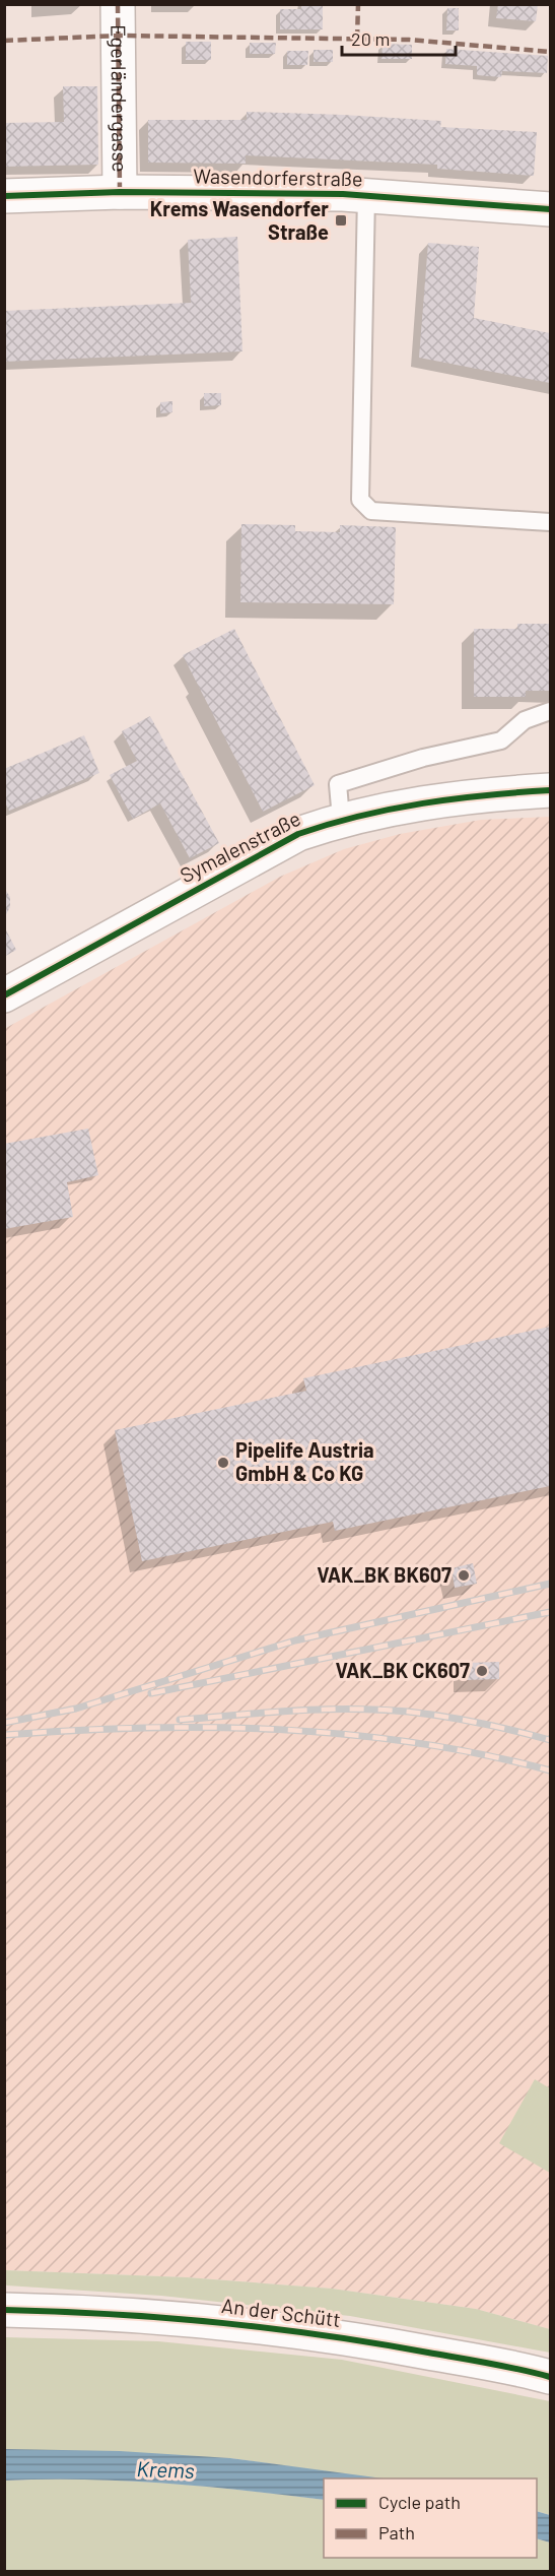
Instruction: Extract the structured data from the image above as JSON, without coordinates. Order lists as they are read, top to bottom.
{
  "streets": {
    "street": [
      "Egerländergasse",
      "Wasendorferstraße",
      "Symalenstraße",
      "An der Schütt"
    ]
  },
  "crossings": [
    ["Egerländergasse", "Wasendorferstraße"]
  ],
  "water": ["Krems"],
  "places": {
    "transit": ["Krems Wasendorfer Straße"],
    "other": ["Pipelife Austria GmbH & Co KG", "VAK_BK BK607", "VAK_BK CK607"]
  },
  "legend": ["Cycle path", "Path"],
  "scale_bar": "20 m"
}
